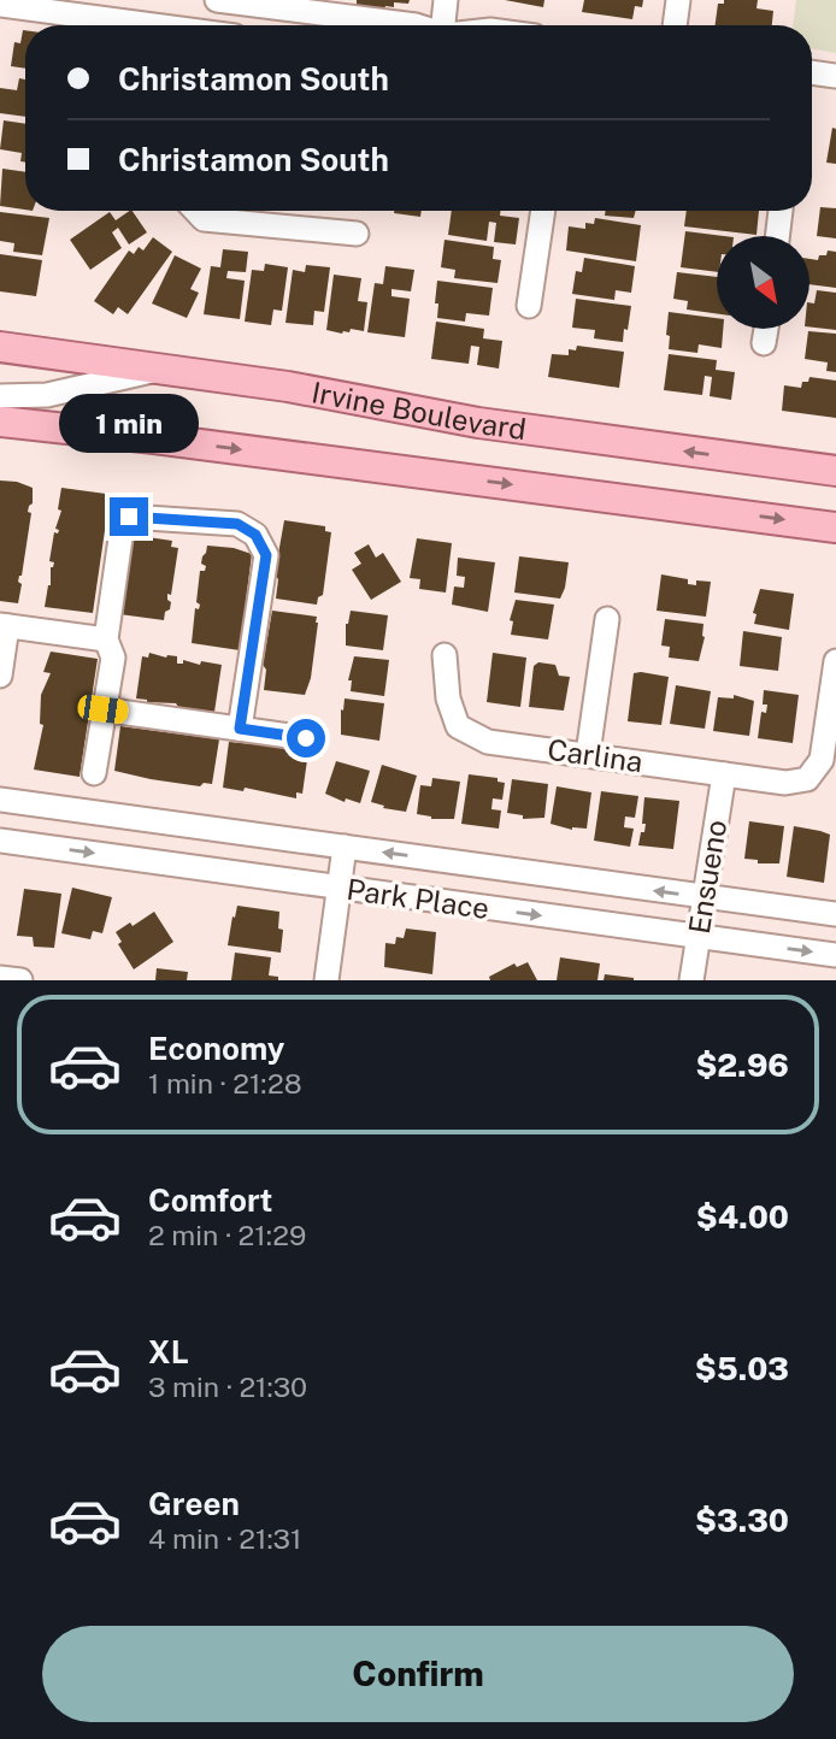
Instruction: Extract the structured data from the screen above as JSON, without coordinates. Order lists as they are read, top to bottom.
{
  "streets": {
    "main road": ["Irvine Boulevard"],
    "street": ["Carlina", "Ensueno", "Park Place"]
  },
  "crossings": [
    ["Carlina", "Ensueno"],
    ["Ensueno", "Park Place"]
  ],
  "north": "bottom right",
  "page": {
    "banner": ["Christamon South", "Christamon South"],
    "bubble": "1 min",
    "list": [
      {
        "name": "Economy",
        "note": "1 min · 21:28",
        "value": "$2.96"
      },
      {
        "name": "Comfort",
        "note": "2 min · 21:29",
        "value": "$4.00"
      },
      {
        "name": "XL",
        "note": "3 min · 21:30",
        "value": "$5.03"
      },
      {
        "name": "Green",
        "note": "4 min · 21:31",
        "value": "$3.30"
      }
    ],
    "buttons": "Confirm"
  }
}
